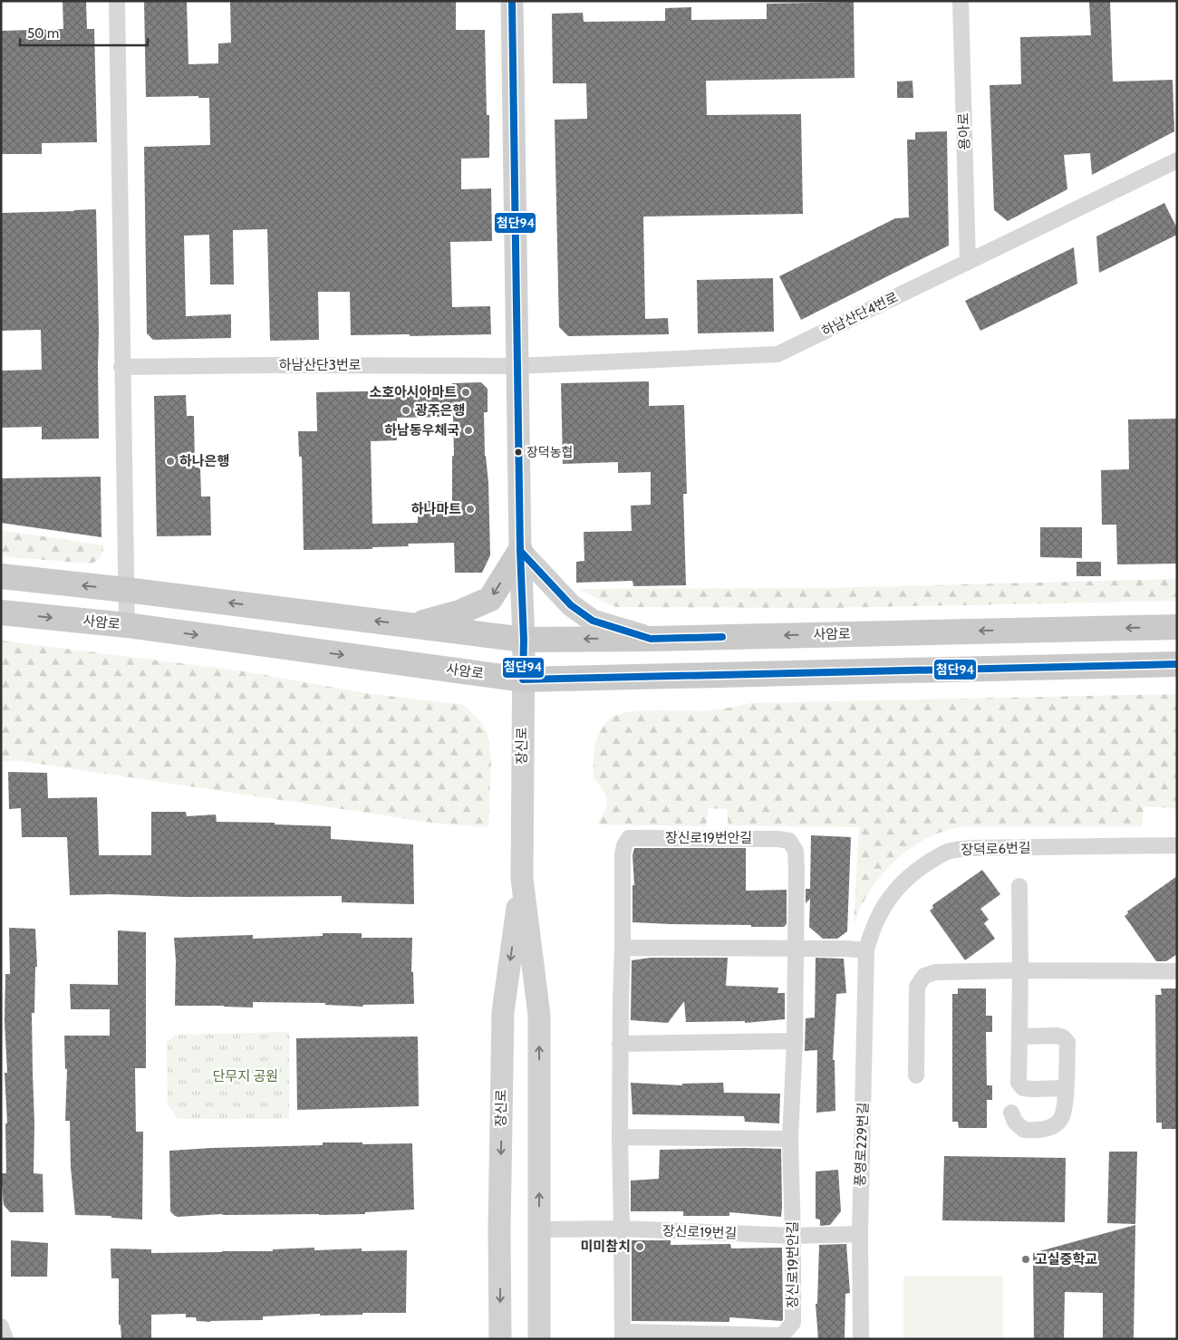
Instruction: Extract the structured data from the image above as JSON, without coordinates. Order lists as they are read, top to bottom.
{
  "streets": {
    "main road": ["사암로", "장신로"],
    "street": [
      "용아로",
      "하남산단4번로",
      "하남산단3번로",
      "장신로19번안길",
      "장덕로6번길",
      "풍영로229번길",
      "장신로19번길"
    ]
  },
  "crossings": [
    ["용아로", "하남산단4번로"],
    ["하남산단4번로", "하남산단3번로"],
    ["사암로", "장신로"],
    ["장신로", "장신로19번길"],
    ["장신로19번안길", "장신로19번길"],
    ["장덕로6번길", "풍영로229번길"],
    ["풍영로229번길", "장신로19번길"]
  ],
  "parks": ["단무지 공원"],
  "places": [
    "소호아시아마트",
    "광주은행",
    "하남동우체국",
    "장덕농협",
    "하나은행",
    "하나마트",
    "미미참치",
    "고실중학교"
  ],
  "lines": ["transit line 첨단94"],
  "scale_bar": "50 m"
}
